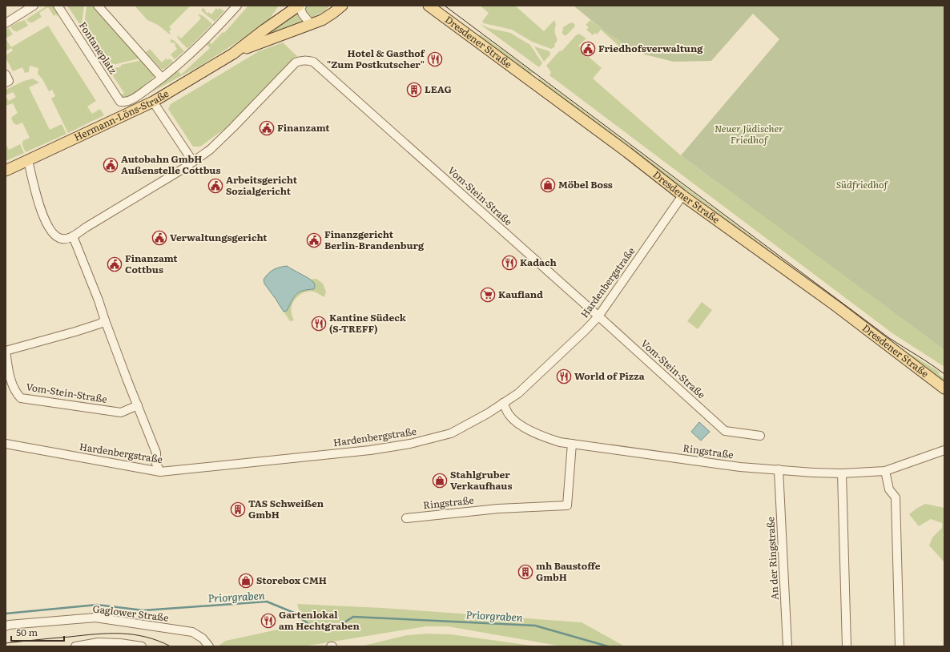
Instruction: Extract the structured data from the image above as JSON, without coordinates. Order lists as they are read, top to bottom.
{
  "streets": {
    "main road": ["Dresdener Straße", "Hermann-Löns-Straße"],
    "street": [
      "Fontaneplatz",
      "Vom-Stein-Straße",
      "Hardenbergstraße",
      "Ringstraße",
      "An der Ringstraße",
      "Gaglower Straße"
    ]
  },
  "crossings": [
    ["Dresdener Straße", "Hardenbergstraße"],
    ["Fontaneplatz", "Hermann-Löns-Straße"],
    ["Vom-Stein-Straße", "Hardenbergstraße"],
    ["Hardenbergstraße", "Ringstraße"],
    ["Ringstraße", "An der Ringstraße"]
  ],
  "water": ["Priorgraben"],
  "parks": ["Neuer Jüdischer Friedhof", "Südfriedhof"],
  "places": {
    "public building": [
      "Friedhofsverwaltung",
      "Finanzamt",
      "Autobahn GmbH Außenstelle Cottbus",
      "Arbeitsgericht Sozialgericht",
      "Verwaltungsgericht",
      "Finanzgericht Berlin-Brandenburg",
      "Finanzamt Cottbus"
    ],
    "restaurant": [
      "Hotel & Gasthof \"Zum Postkutscher\"",
      "Kadach",
      "Kantine Südeck (S-TREFF)",
      "World of Pizza",
      "Gartenlokal am Hechtgraben"
    ],
    "building": ["LEAG", "TAS Schweißen GmbH", "mh Baustoffe GmbH"],
    "shop": ["Möbel Boss", "Stahlgruber Verkaufhaus", "Storebox CMH"],
    "supermarket": ["Kaufland"]
  },
  "scale_bar": "50 m"
}
